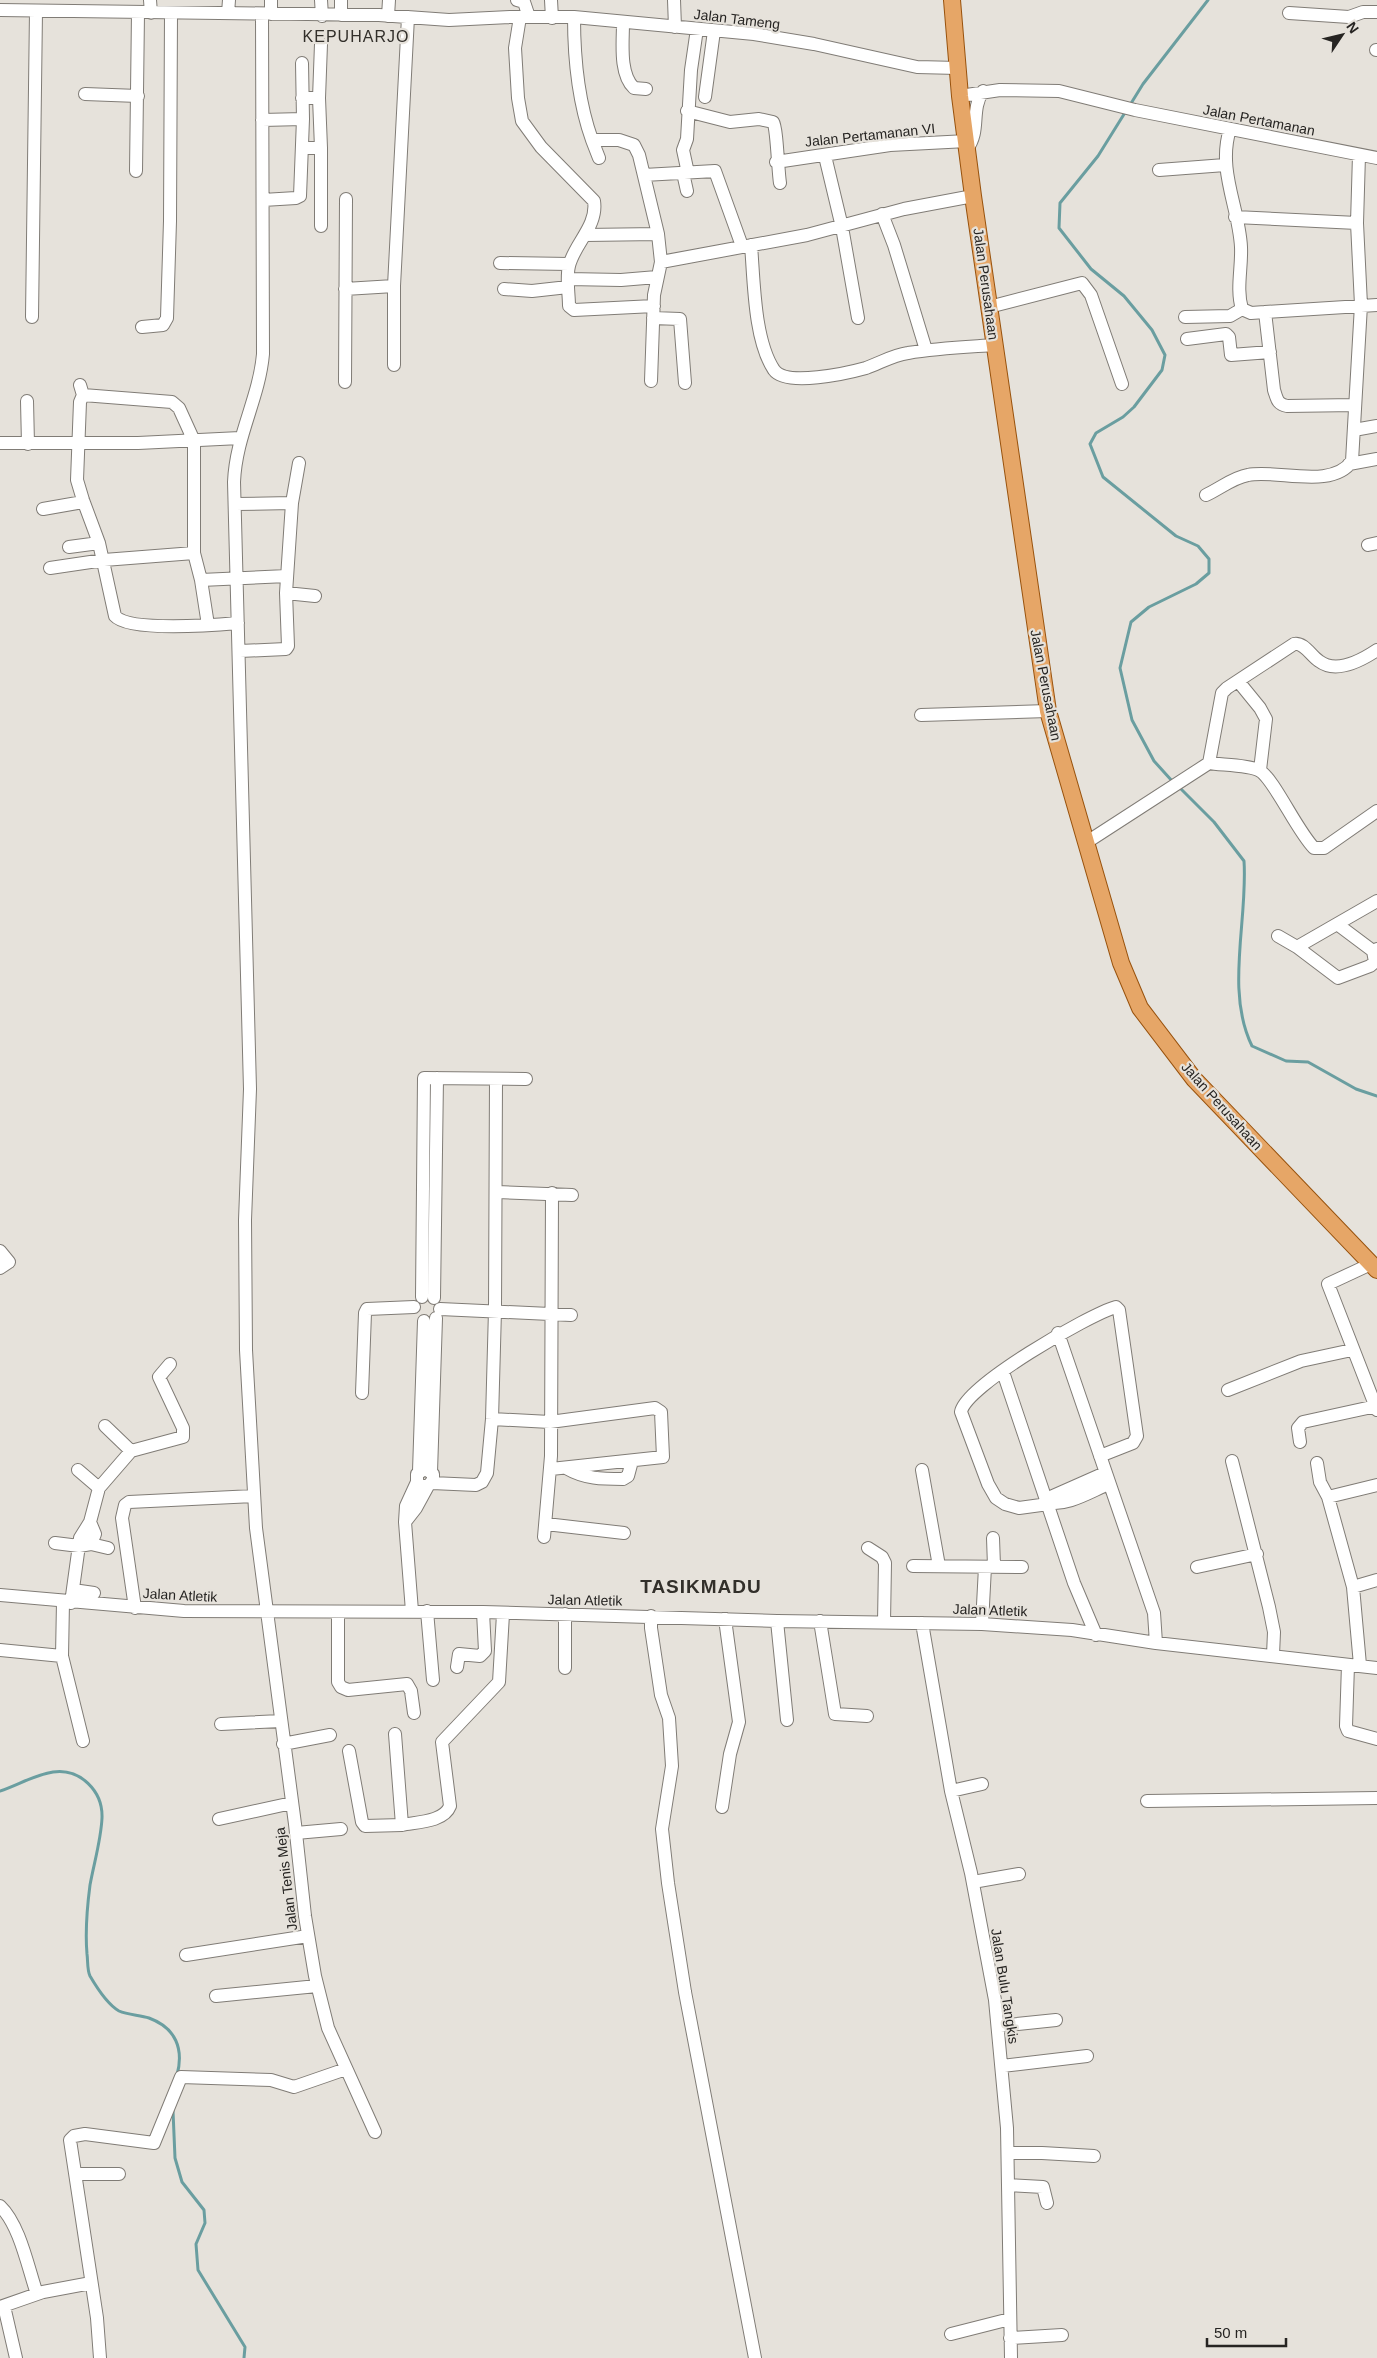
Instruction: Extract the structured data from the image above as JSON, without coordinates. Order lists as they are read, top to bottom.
{
  "streets": {
    "main road": ["Jalan Perusahaan"],
    "street": [
      "Jalan Tameng",
      "Jalan Pertamanan",
      "Jalan Pertamanan VI",
      "Jalan Atletik",
      "Jalan Tenis Meja",
      "Jalan Bulu Tangkis"
    ]
  },
  "crossings": [
    ["Jalan Tameng", "Jalan Perusahaan"],
    ["Jalan Tameng", "Jalan Tenis Meja"],
    ["Jalan Pertamanan", "Jalan Perusahaan"],
    ["Jalan Pertamanan VI", "Jalan Perusahaan"],
    ["Jalan Atletik", "Jalan Tenis Meja"],
    ["Jalan Atletik", "Jalan Bulu Tangkis"]
  ],
  "districts": ["KEPUHARJO", "TASIKMADU"],
  "scale_bar": "50 m",
  "north": "top right"
}
